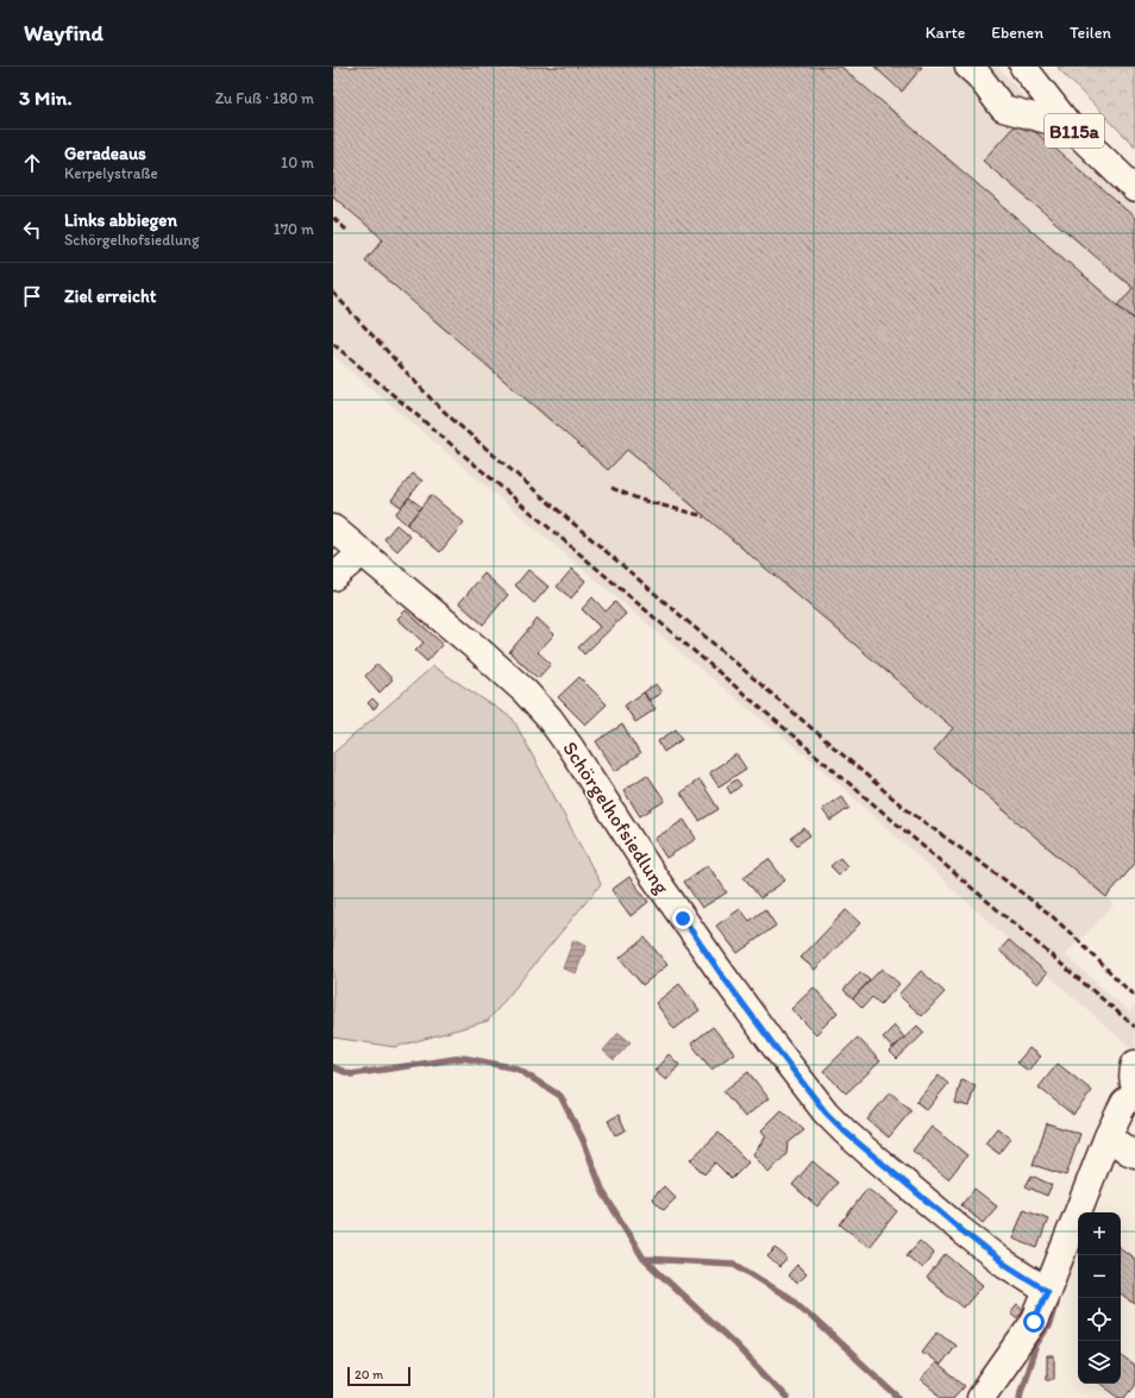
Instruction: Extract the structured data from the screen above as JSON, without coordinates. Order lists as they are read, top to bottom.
{
  "streets": {
    "street": ["B115a", "Schörgelhofsiedlung"]
  },
  "scale_bar": "20 m",
  "page": {
    "header": "Wayfind",
    "nav": ["Karte", "Ebenen", "Teilen"],
    "heading": ["3 Min.", "Zu Fuß · 180 m"],
    "list": [
      ["Geradeaus", "Kerpelystraße", "10 m"],
      ["Links abbiegen", "Schörgelhofsiedlung", "170 m"],
      "Ziel erreicht"
    ],
    "map_buttons": ["+", "−"],
    "scale": "20 m"
  }
}
